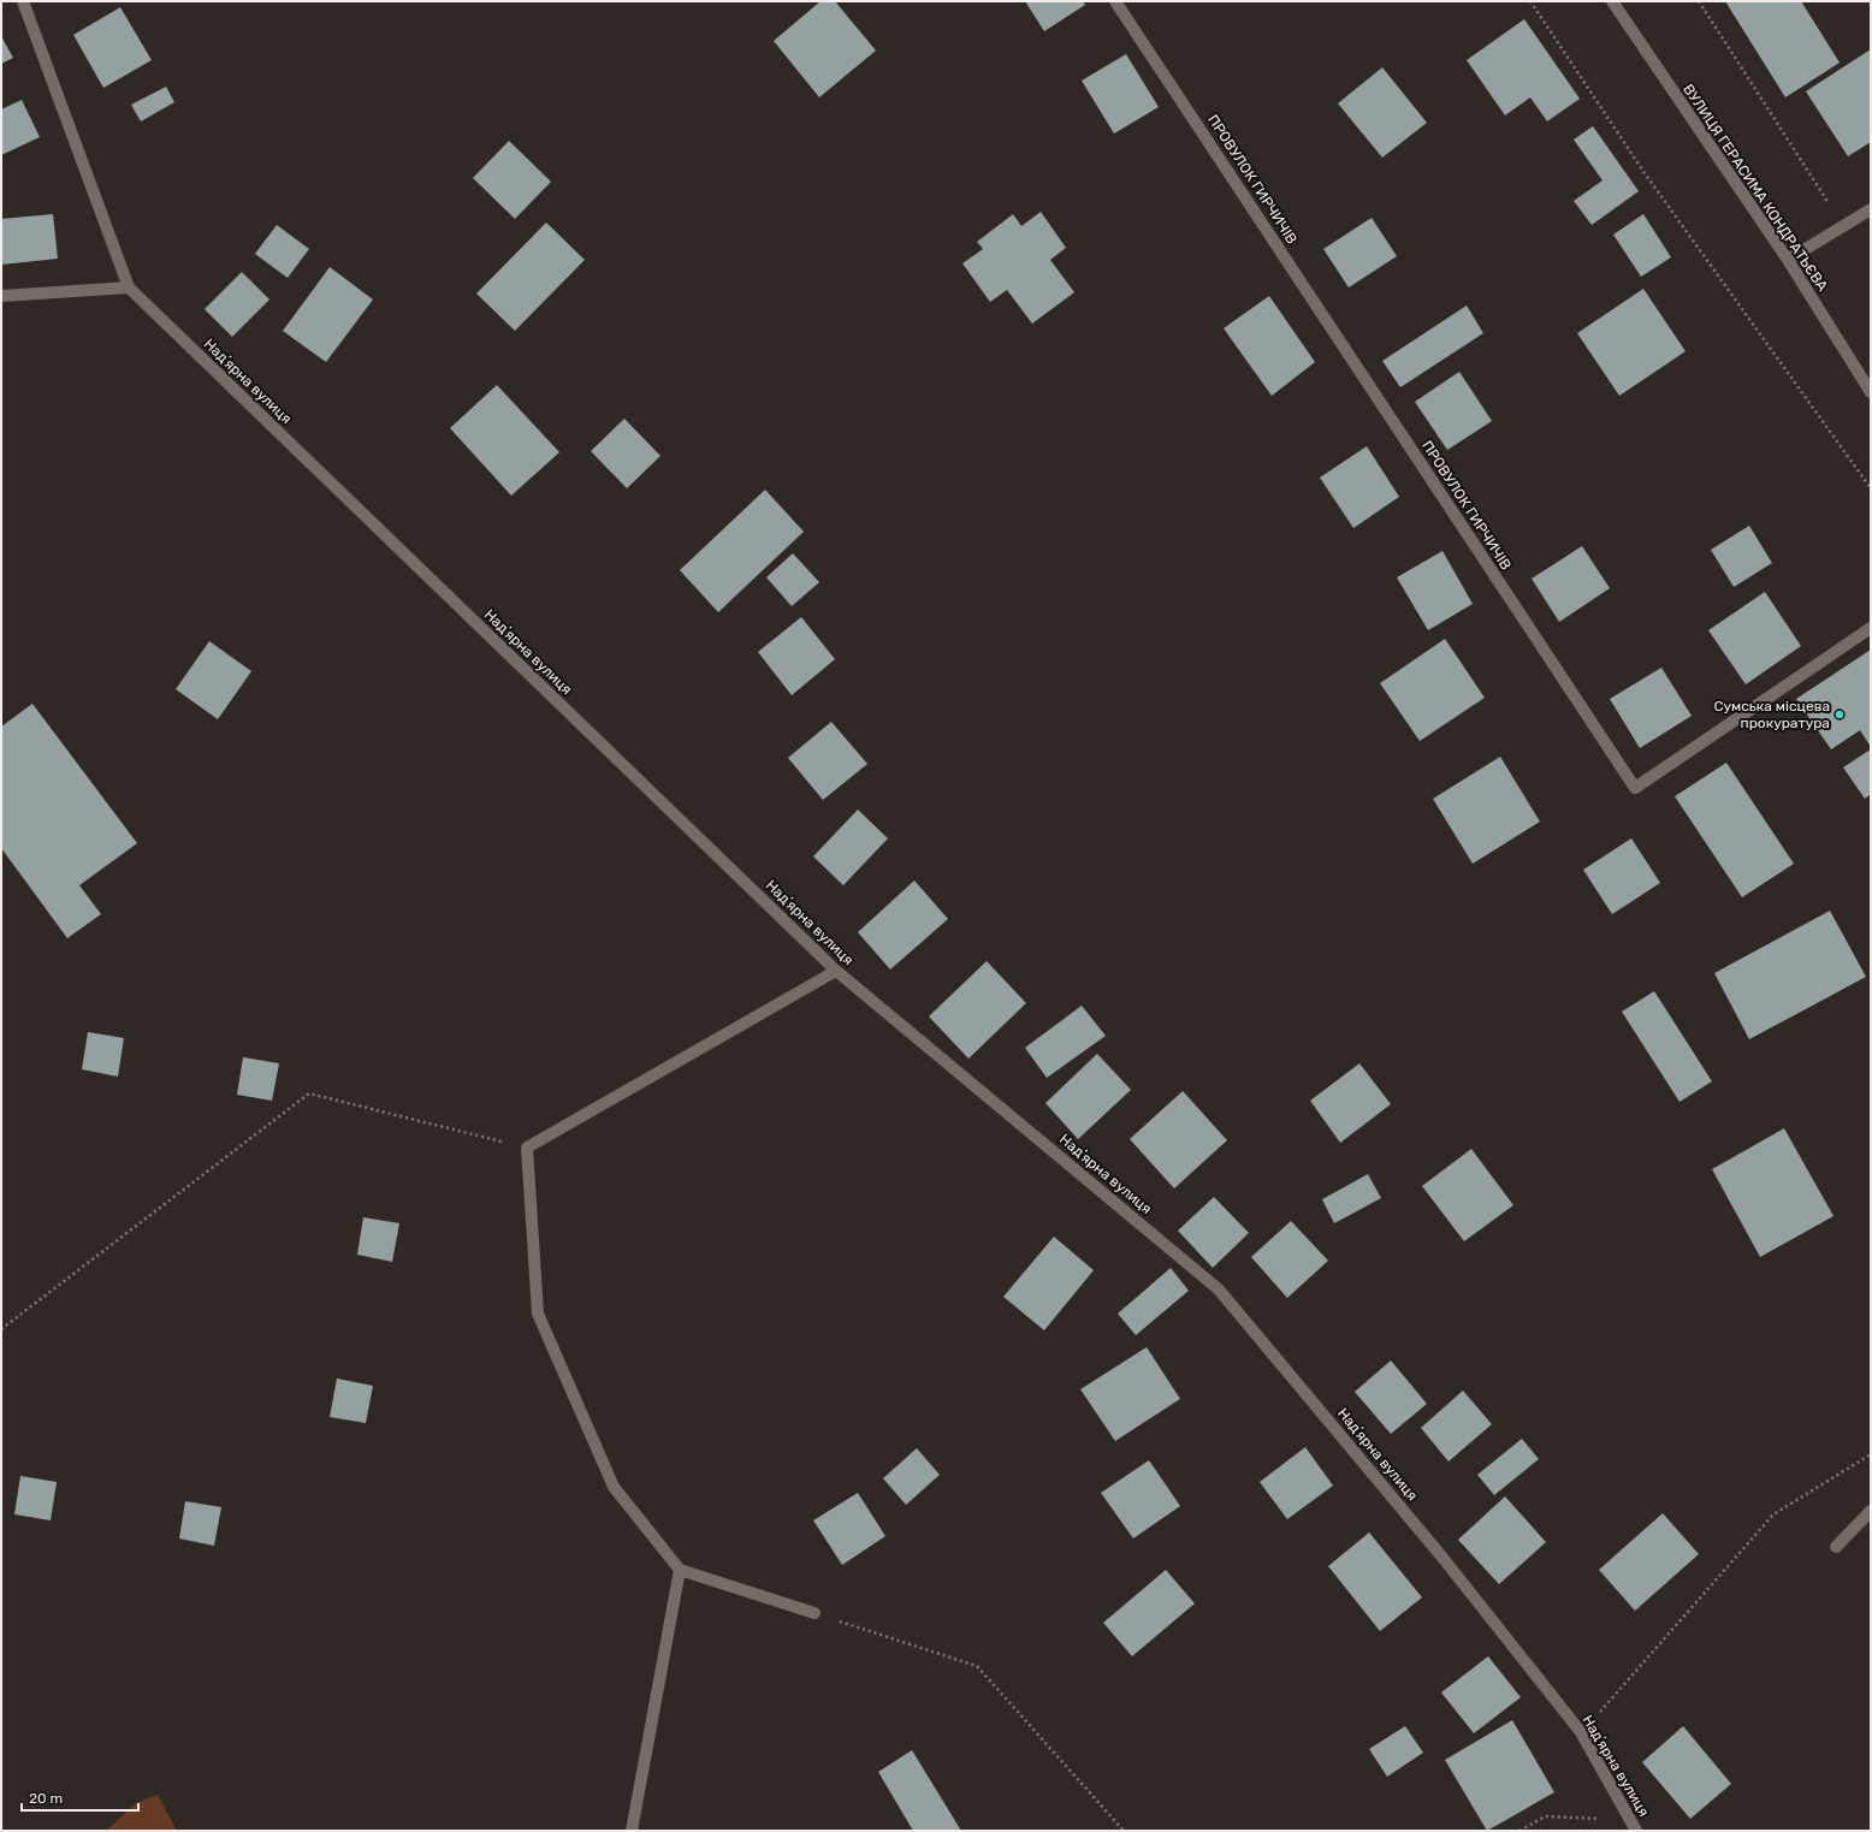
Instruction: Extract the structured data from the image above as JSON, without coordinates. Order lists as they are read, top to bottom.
{
  "streets": {
    "street": ["ПРОВУЛОК ГИРЧИЧІВ", "ВУЛИЦЯ ГЕРАСИМА КОНДРАТЬЄВА", "Надʼярна вулиця"]
  },
  "places": ["Сумська місцева прокуратура"],
  "scale_bar": "20 m"
}
